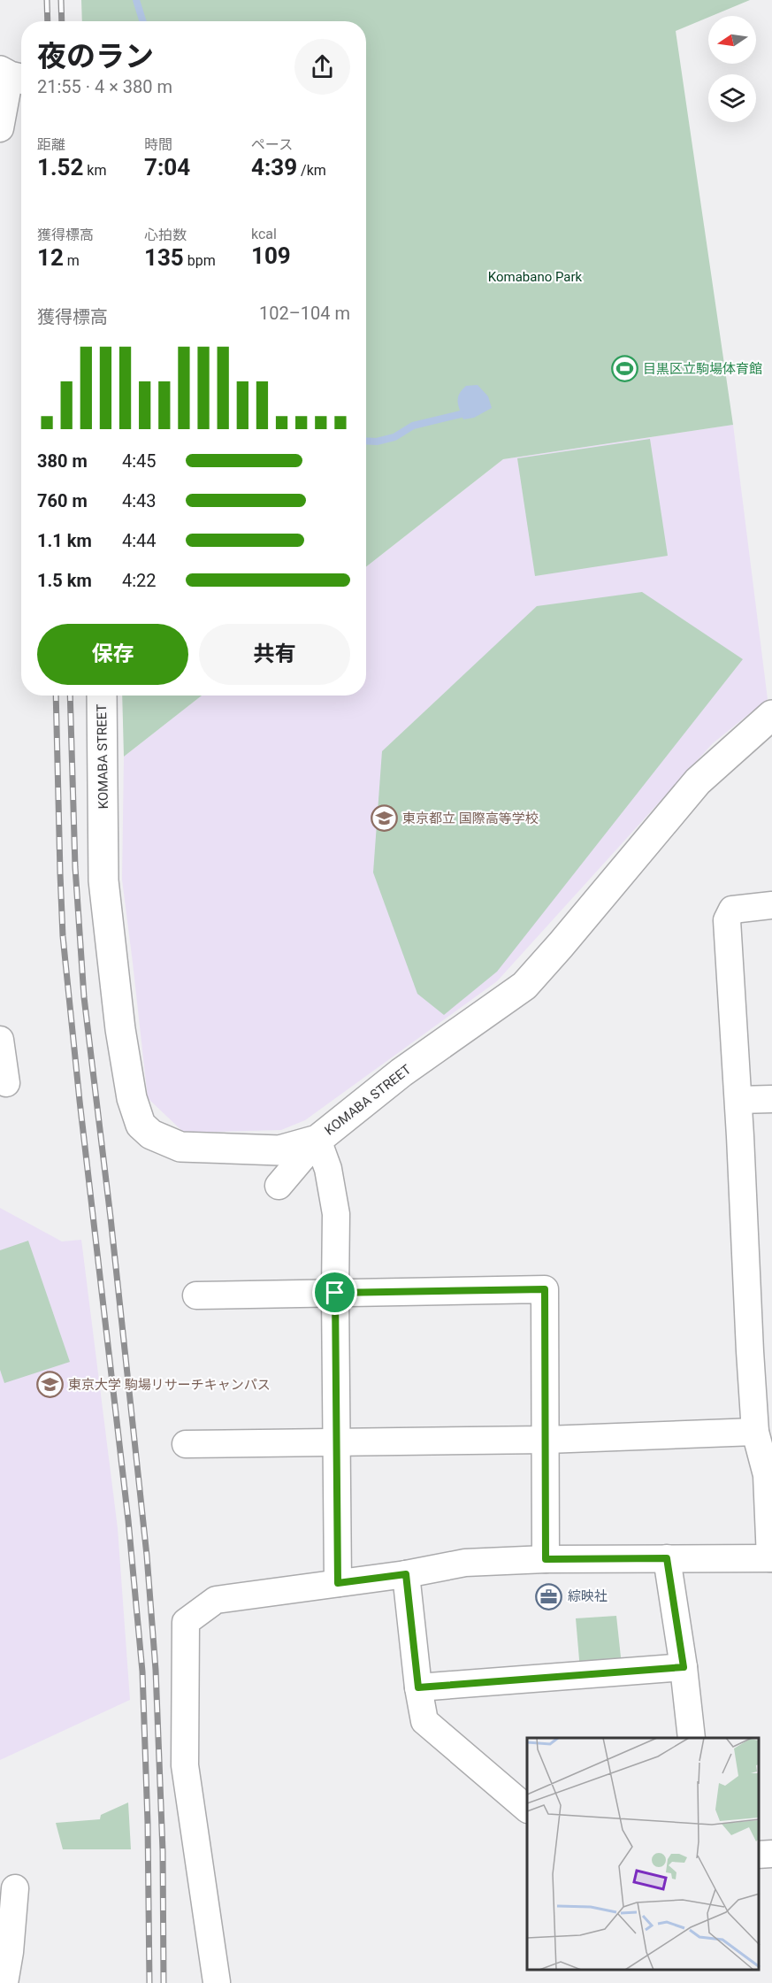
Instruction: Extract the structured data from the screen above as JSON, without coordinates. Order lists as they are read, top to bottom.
{
  "streets": {
    "street": ["KOMABA STREET"]
  },
  "parks": ["Komabano Park"],
  "places": {
    "sports": ["目黒区立駒場体育館"],
    "school or university": ["東京都立 国際高等学校", "東京大学 駒場リサーチキャンパス"],
    "office": ["綜映社"]
  },
  "north": "left",
  "page": {
    "heading": ["夜のラン", "21:55 · 4 × 380 m"],
    "stats": [
      ["距離", "1.52 km"],
      ["時間", "7:04"],
      ["ペース", "4:39 /km"],
      ["獲得標高", "12 m"],
      ["心拍数", "135 bpm"],
      ["kcal", "109"]
    ],
    "chart": ["獲得標高", "102–104 m"],
    "list": [
      {
        "name": "380 m",
        "note": "4:45"
      },
      {
        "name": "760 m",
        "note": "4:43"
      },
      {
        "name": "1.1 km",
        "note": "4:44"
      },
      {
        "name": "1.5 km",
        "note": "4:22"
      }
    ],
    "buttons": ["保存", "共有"]
  }
}
